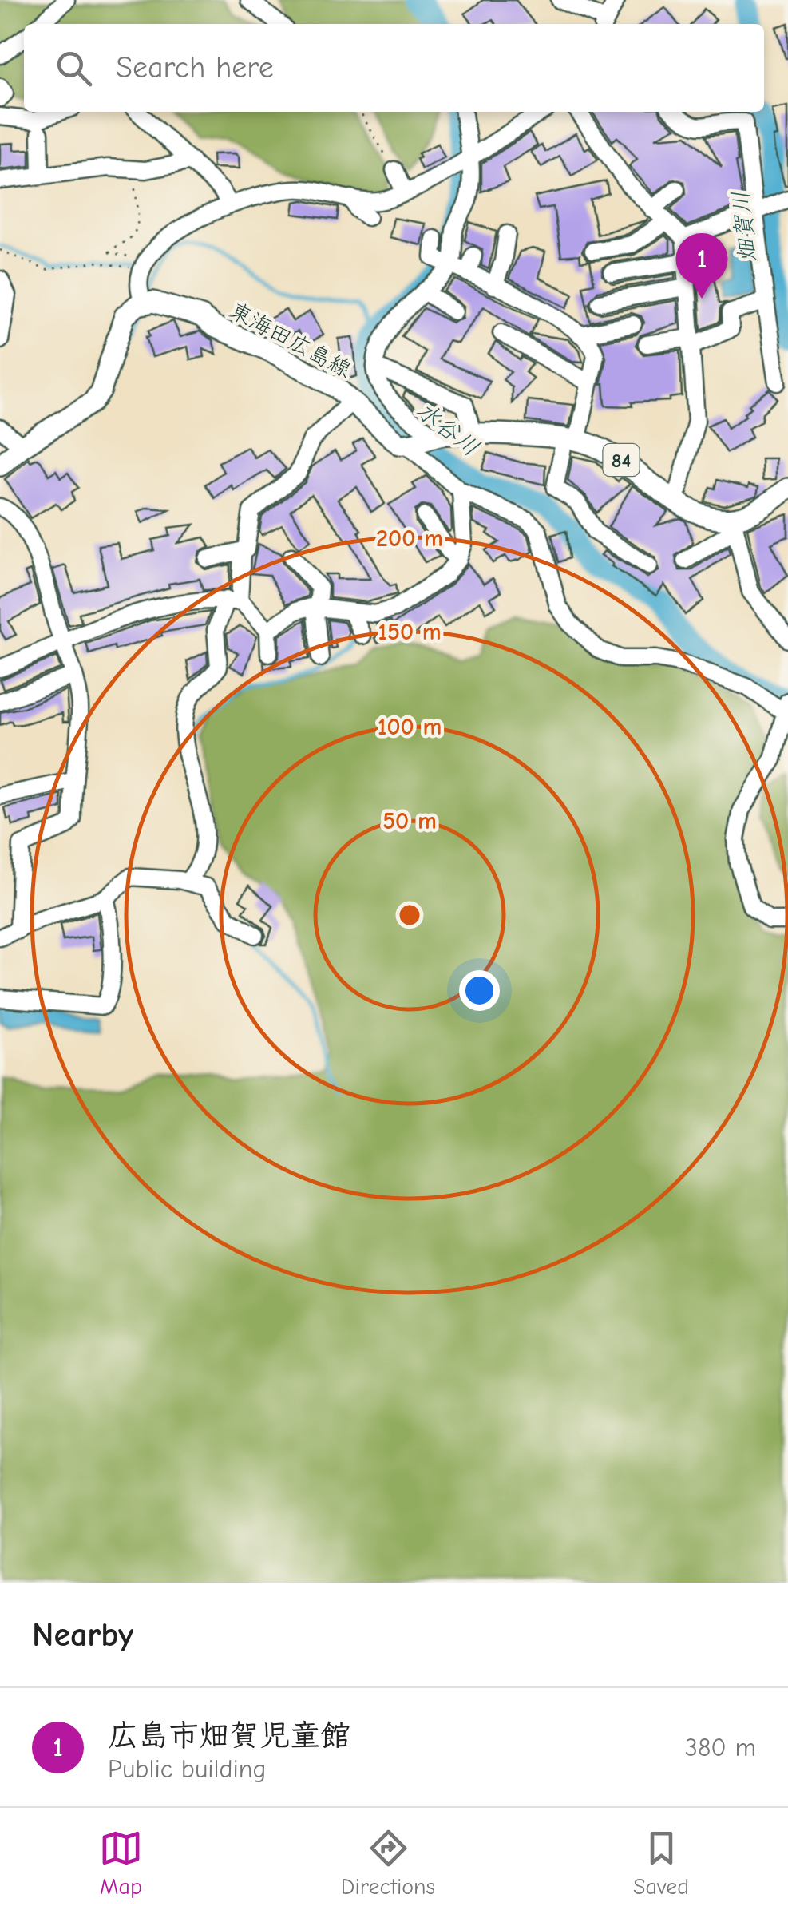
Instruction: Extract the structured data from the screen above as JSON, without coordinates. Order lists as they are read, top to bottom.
{
  "streets": {
    "main road": ["東海田広島線", "84"]
  },
  "crossings": [
    ["東海田広島線", "84"]
  ],
  "water": ["畑賀川", "水谷川"],
  "page": {
    "search": "Search here",
    "pins": "1",
    "heading": "Nearby",
    "list": [
      {
        "mark": "1",
        "name": "広島市畑賀児童館",
        "note": "Public building",
        "value": "380 m"
      }
    ],
    "nav": ["Map", "Directions", "Saved"]
  },
  "rings": [
    "200 m",
    "150 m",
    "100 m",
    "50 m"
  ]
}
